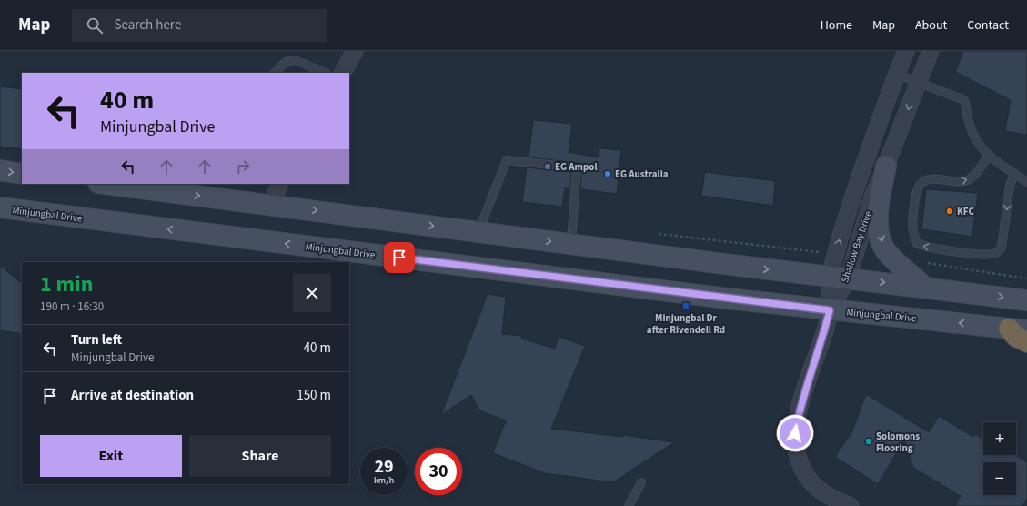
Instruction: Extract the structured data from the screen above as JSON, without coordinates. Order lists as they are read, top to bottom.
{
  "streets": {
    "main road": ["Minjungbal Drive"],
    "street": ["Shallow Bay Drive"]
  },
  "crossings": [
    ["Minjungbal Drive", "Shallow Bay Drive"]
  ],
  "places": {
    "other": [
      "EG Ampol",
      "EG Australia",
      "KFC",
      "Solomons Flooring"
    ],
    "transit": ["Minjungbal Dr after Rivendell Rd"]
  },
  "page": {
    "header": "Map",
    "search": "Search here",
    "nav": [
      "Home",
      "Map",
      "About",
      "Contact"
    ],
    "turn": ["40 m", "Minjungbal Drive"],
    "heading": ["1 min", "190 m · 16:30"],
    "list": [
      {
        "name": "Turn left",
        "note": "Minjungbal Drive",
        "value": "40 m"
      },
      {
        "name": "Arrive at destination",
        "value": "150 m"
      }
    ],
    "map_buttons": ["+", "−"],
    "buttons": ["Exit", "Share"],
    "speed": "29 km/h",
    "limit": "30"
  }
}
